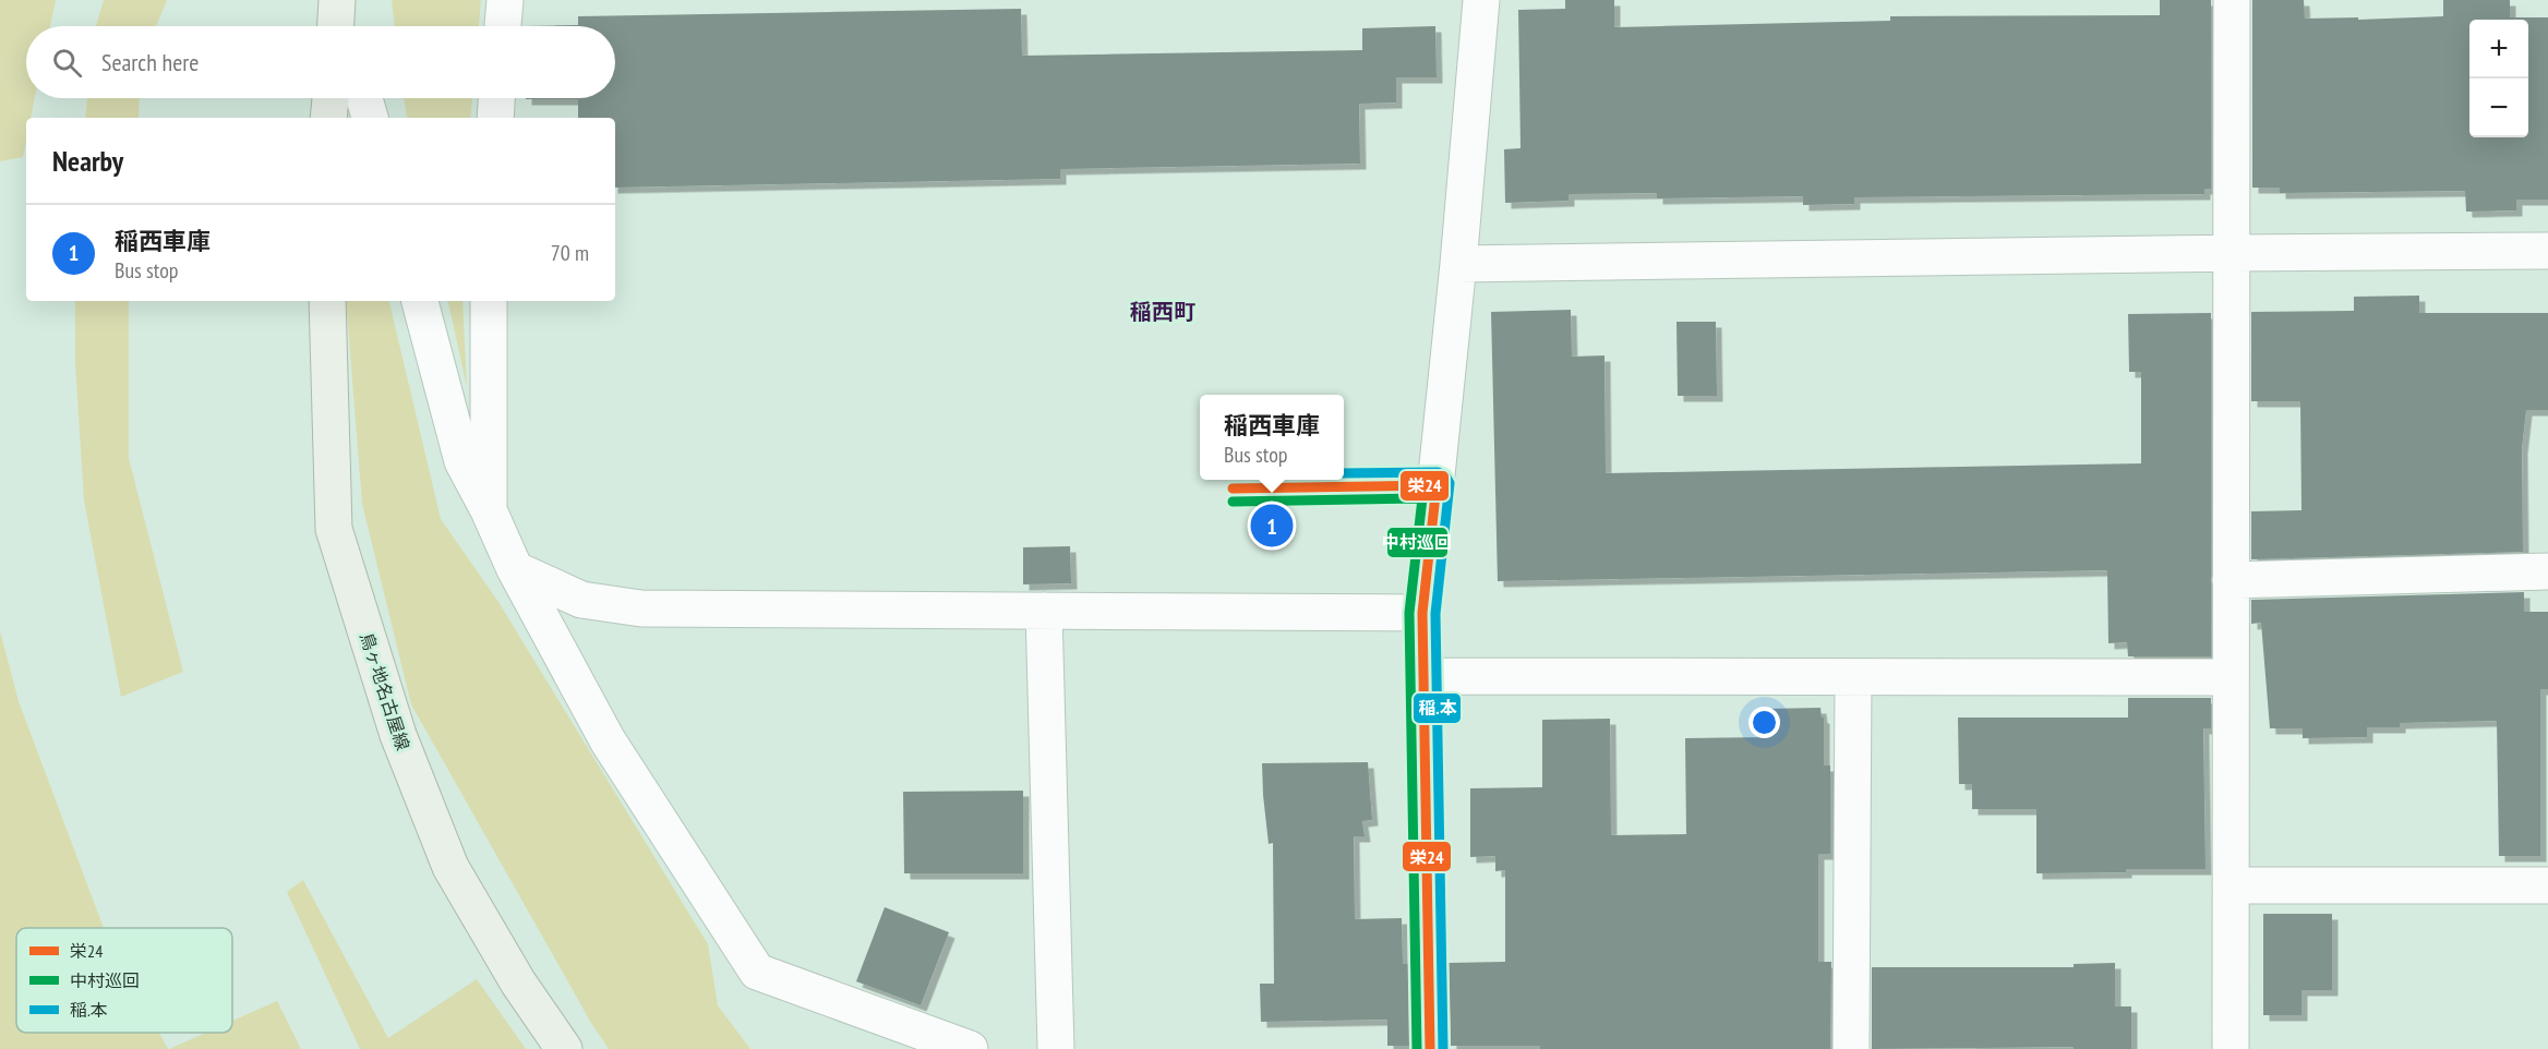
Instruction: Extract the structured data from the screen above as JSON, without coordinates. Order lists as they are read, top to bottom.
{
  "streets": {
    "main road": ["鳥ヶ地名古屋線"]
  },
  "districts": ["稲西町"],
  "lines": ["transit line 稲.本", "transit line 栄24", "transit line 中村巡回"],
  "legend": ["栄24", "中村巡回", "稲.本"],
  "page": {
    "map_buttons": ["+", "−"],
    "search": "Search here",
    "heading": "Nearby",
    "list": [
      {
        "mark": "1",
        "name": "稲西車庫",
        "note": "Bus stop",
        "value": "70 m"
      }
    ],
    "popup": ["稲西車庫", "Bus stop"],
    "pins": "1"
  }
}
